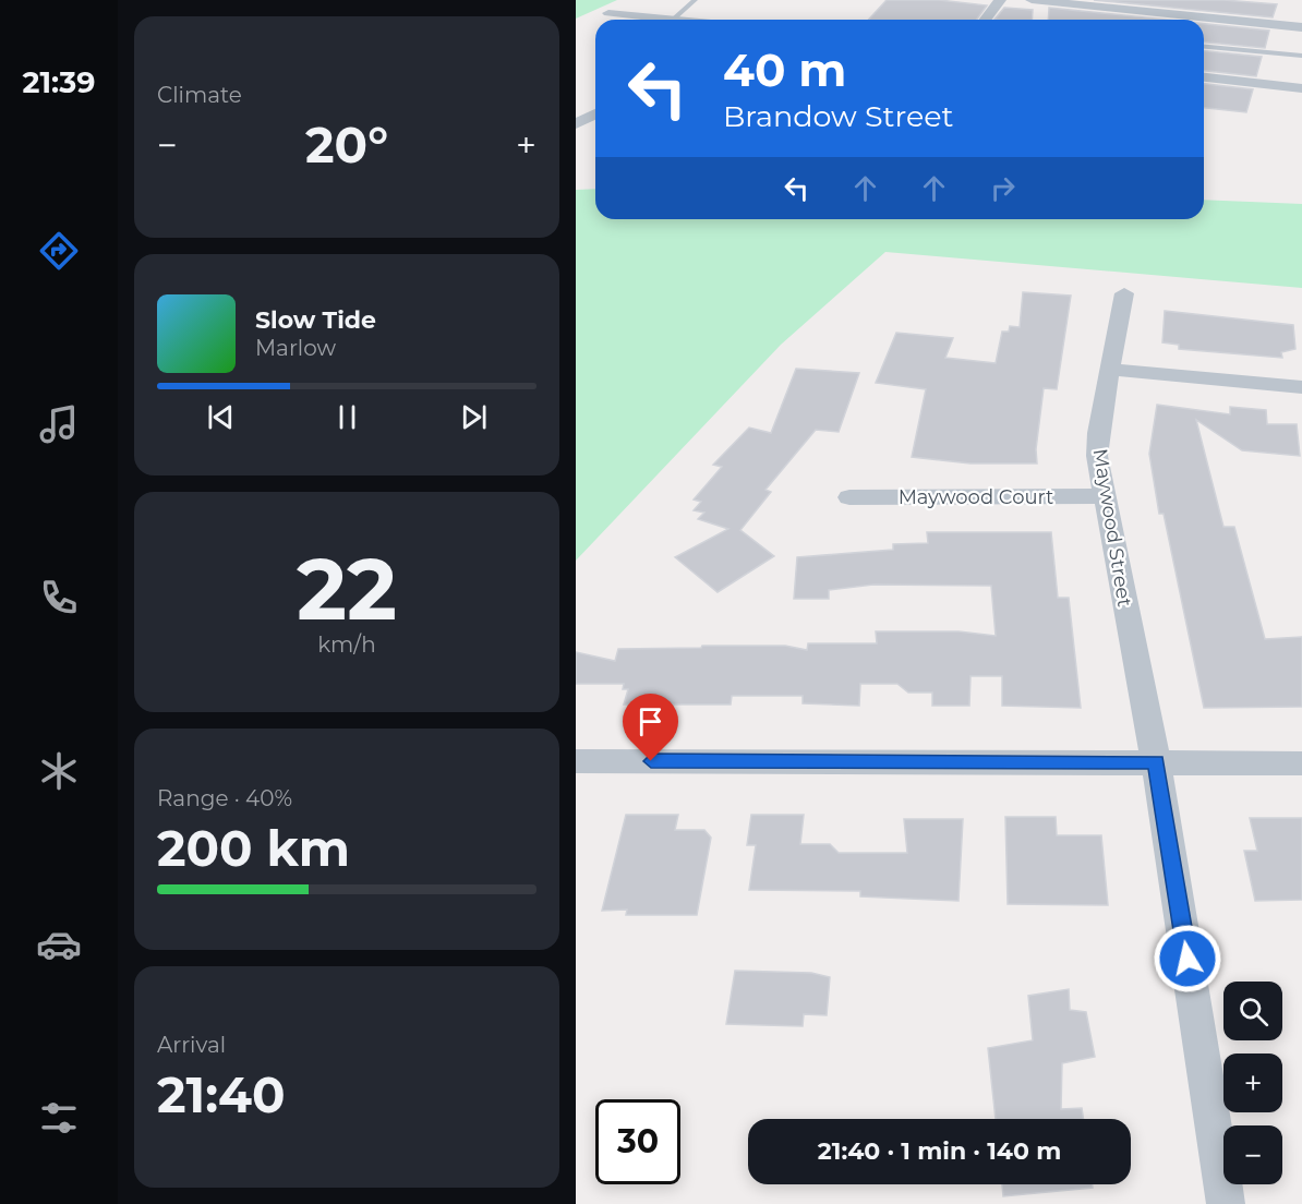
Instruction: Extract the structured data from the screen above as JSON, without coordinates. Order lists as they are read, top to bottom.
{
  "streets": {
    "street": ["Maywood Court", "Maywood Street"]
  },
  "crossings": [
    ["Maywood Court", "Maywood Street"]
  ],
  "page": {
    "tabs": "21:39",
    "tile": [
      "Climate",
      ["22", "km/h"],
      ["Range · 40%", "200 km"],
      ["Arrival", "21:40"]
    ],
    "turn": ["40 m", "Brandow Street"],
    "heat": ["−", "20°", "+"],
    "song": ["Slow Tide", "Marlow"],
    "map_buttons": ["+", "−"],
    "limit": "30",
    "trip": "21:40 · 1 min · 140 m"
  }
}
